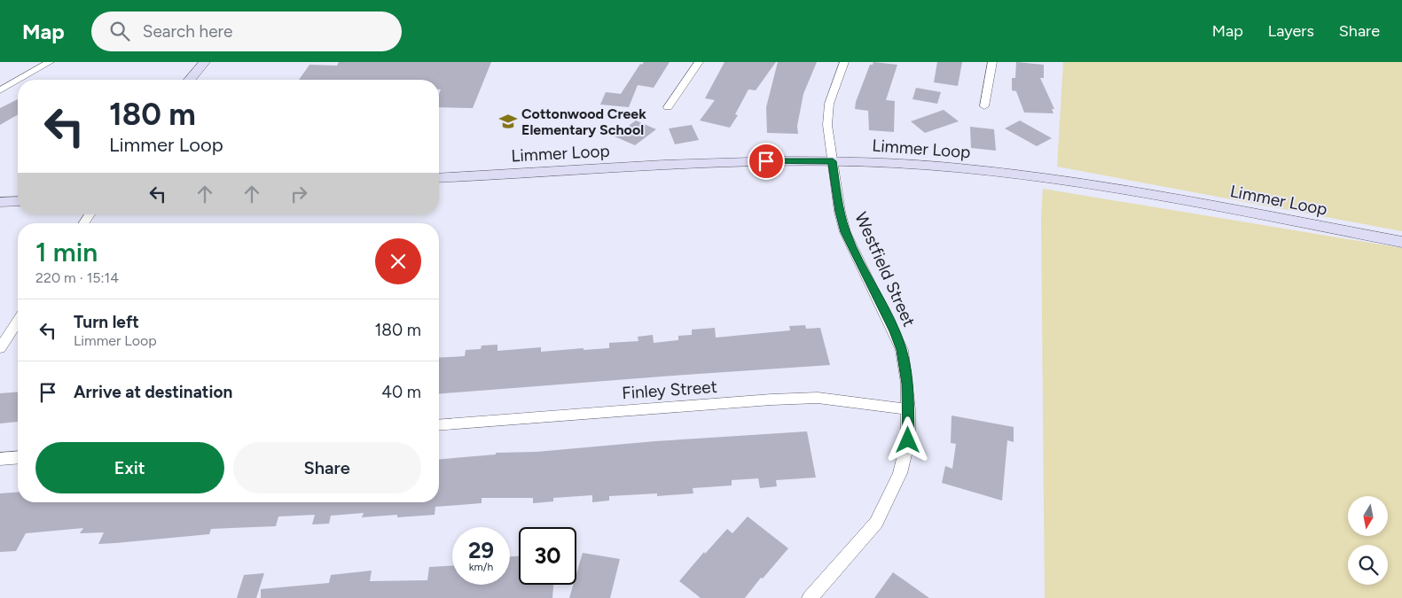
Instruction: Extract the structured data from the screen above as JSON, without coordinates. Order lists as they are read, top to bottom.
{
  "streets": {
    "street": ["Limmer Loop", "Westfield Street", "Finley Street"]
  },
  "crossings": [
    ["Limmer Loop", "Westfield Street"],
    ["Westfield Street", "Finley Street"]
  ],
  "places": {
    "school or university": ["Cottonwood Creek Elementary School"]
  },
  "north": "bottom",
  "page": {
    "header": "Map",
    "search": "Search here",
    "nav": ["Map", "Layers", "Share"],
    "turn": ["180 m", "Limmer Loop"],
    "heading": ["1 min", "220 m · 15:14"],
    "list": [
      {
        "name": "Turn left",
        "note": "Limmer Loop",
        "value": "180 m"
      },
      {
        "name": "Arrive at destination",
        "value": "40 m"
      }
    ],
    "buttons": ["Exit", "Share"],
    "speed": "29 km/h",
    "limit": "30"
  }
}
